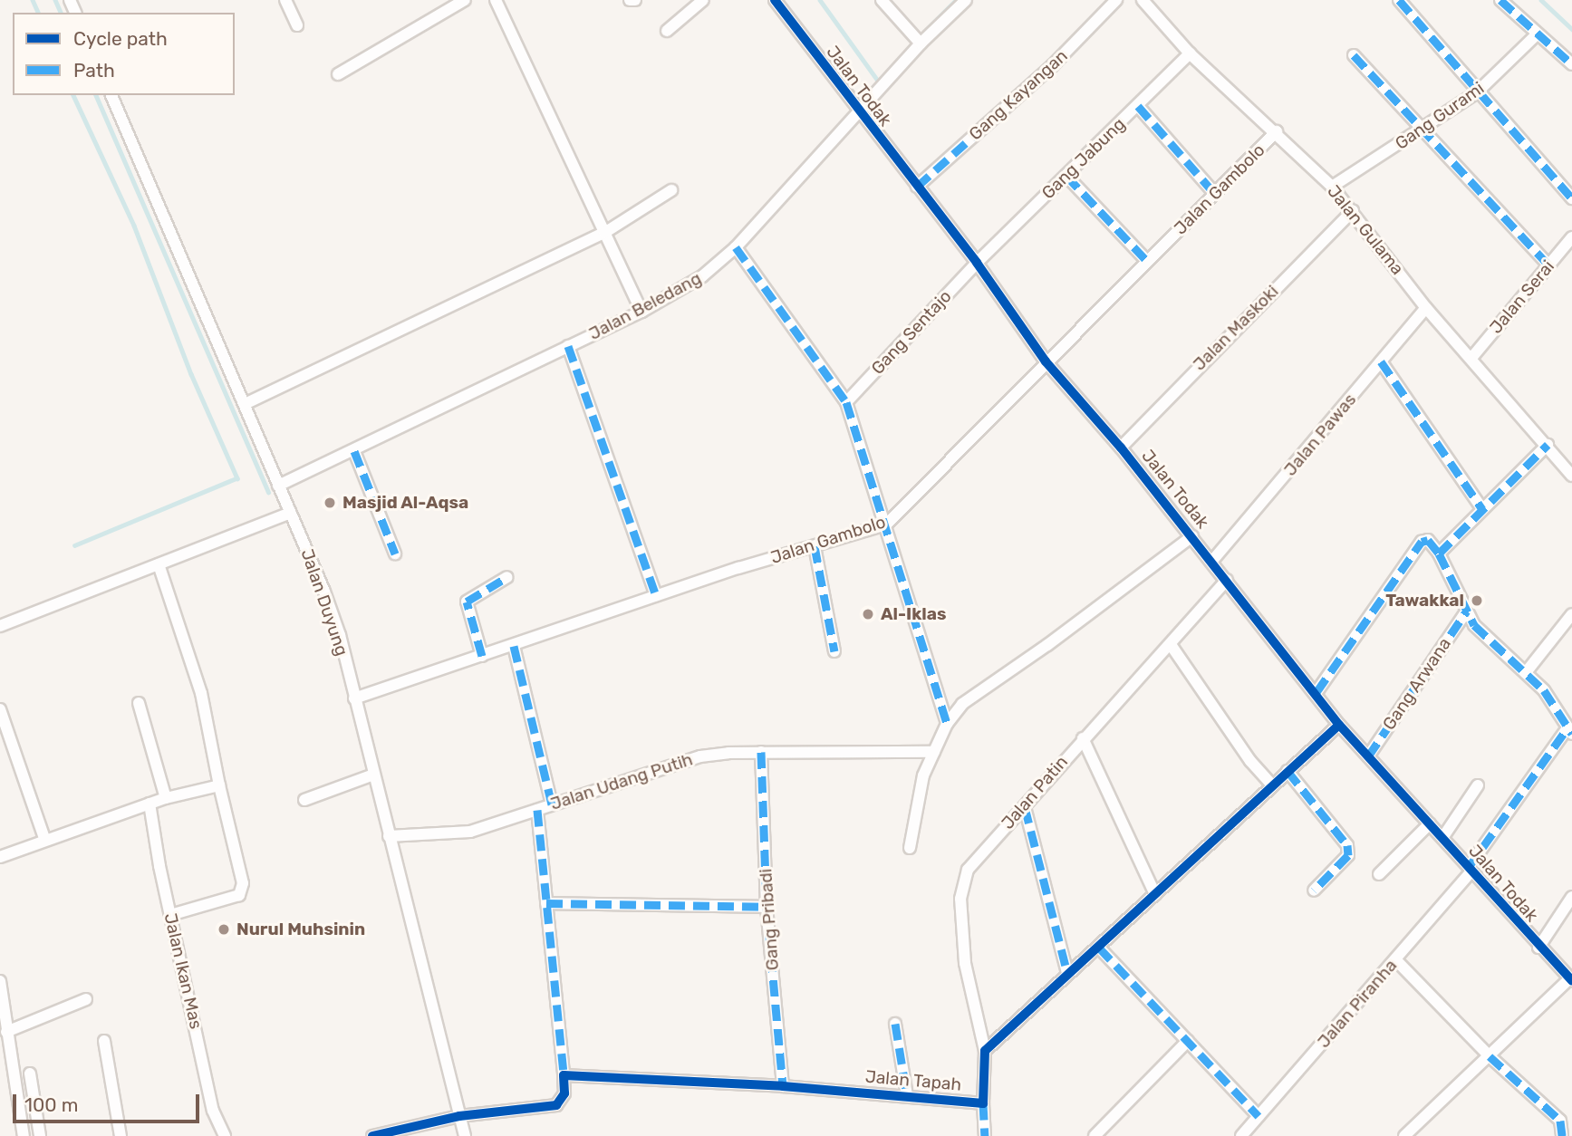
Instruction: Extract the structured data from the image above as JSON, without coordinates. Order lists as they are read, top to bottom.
{
  "streets": {
    "street": [
      "Jalan Todak",
      "Gang Kayangan",
      "Gang Gurami",
      "Gang Jabung",
      "Jalan Gambolo",
      "Jalan Gulama",
      "Jalan Serai",
      "Jalan Beledang",
      "Jalan Maskoki",
      "Gang Sentajo",
      "Jalan Pawas",
      "Jalan Duyung",
      "Gang Arwana",
      "Jalan Udang Putih",
      "Jalan Patin",
      "Gang Pribadi",
      "Jalan Ikan Mas",
      "Jalan Piranha",
      "Jalan Tapah"
    ]
  },
  "crossings": [
    ["Jalan Todak", "Gang Kayangan"],
    ["Jalan Todak", "Gang Jabung"],
    ["Jalan Todak", "Jalan Gambolo"],
    ["Jalan Todak", "Jalan Beledang"],
    ["Jalan Todak", "Jalan Maskoki"],
    ["Jalan Todak", "Gang Sentajo"],
    ["Jalan Todak", "Jalan Pawas"],
    ["Jalan Todak", "Gang Arwana"],
    ["Jalan Todak", "Jalan Patin"],
    ["Jalan Todak", "Jalan Piranha"],
    ["Gang Gurami", "Jalan Gulama"],
    ["Gang Jabung", "Jalan Gulama"],
    ["Gang Jabung", "Gang Sentajo"],
    ["Jalan Gambolo", "Jalan Gulama"],
    ["Jalan Gambolo", "Jalan Duyung"],
    ["Jalan Gulama", "Jalan Serai"],
    ["Jalan Gulama", "Jalan Maskoki"],
    ["Jalan Gulama", "Jalan Pawas"],
    ["Jalan Beledang", "Jalan Duyung"],
    ["Jalan Duyung", "Jalan Udang Putih"],
    ["Jalan Udang Putih", "Gang Pribadi"],
    ["Jalan Patin", "Jalan Tapah"],
    ["Gang Pribadi", "Jalan Tapah"]
  ],
  "places": [
    "Masjid Al-Aqsa",
    "Tawakkal",
    "Al-Iklas",
    "Nurul Muhsinin"
  ],
  "legend": ["Cycle path", "Path"],
  "scale_bar": "100 m"
}
